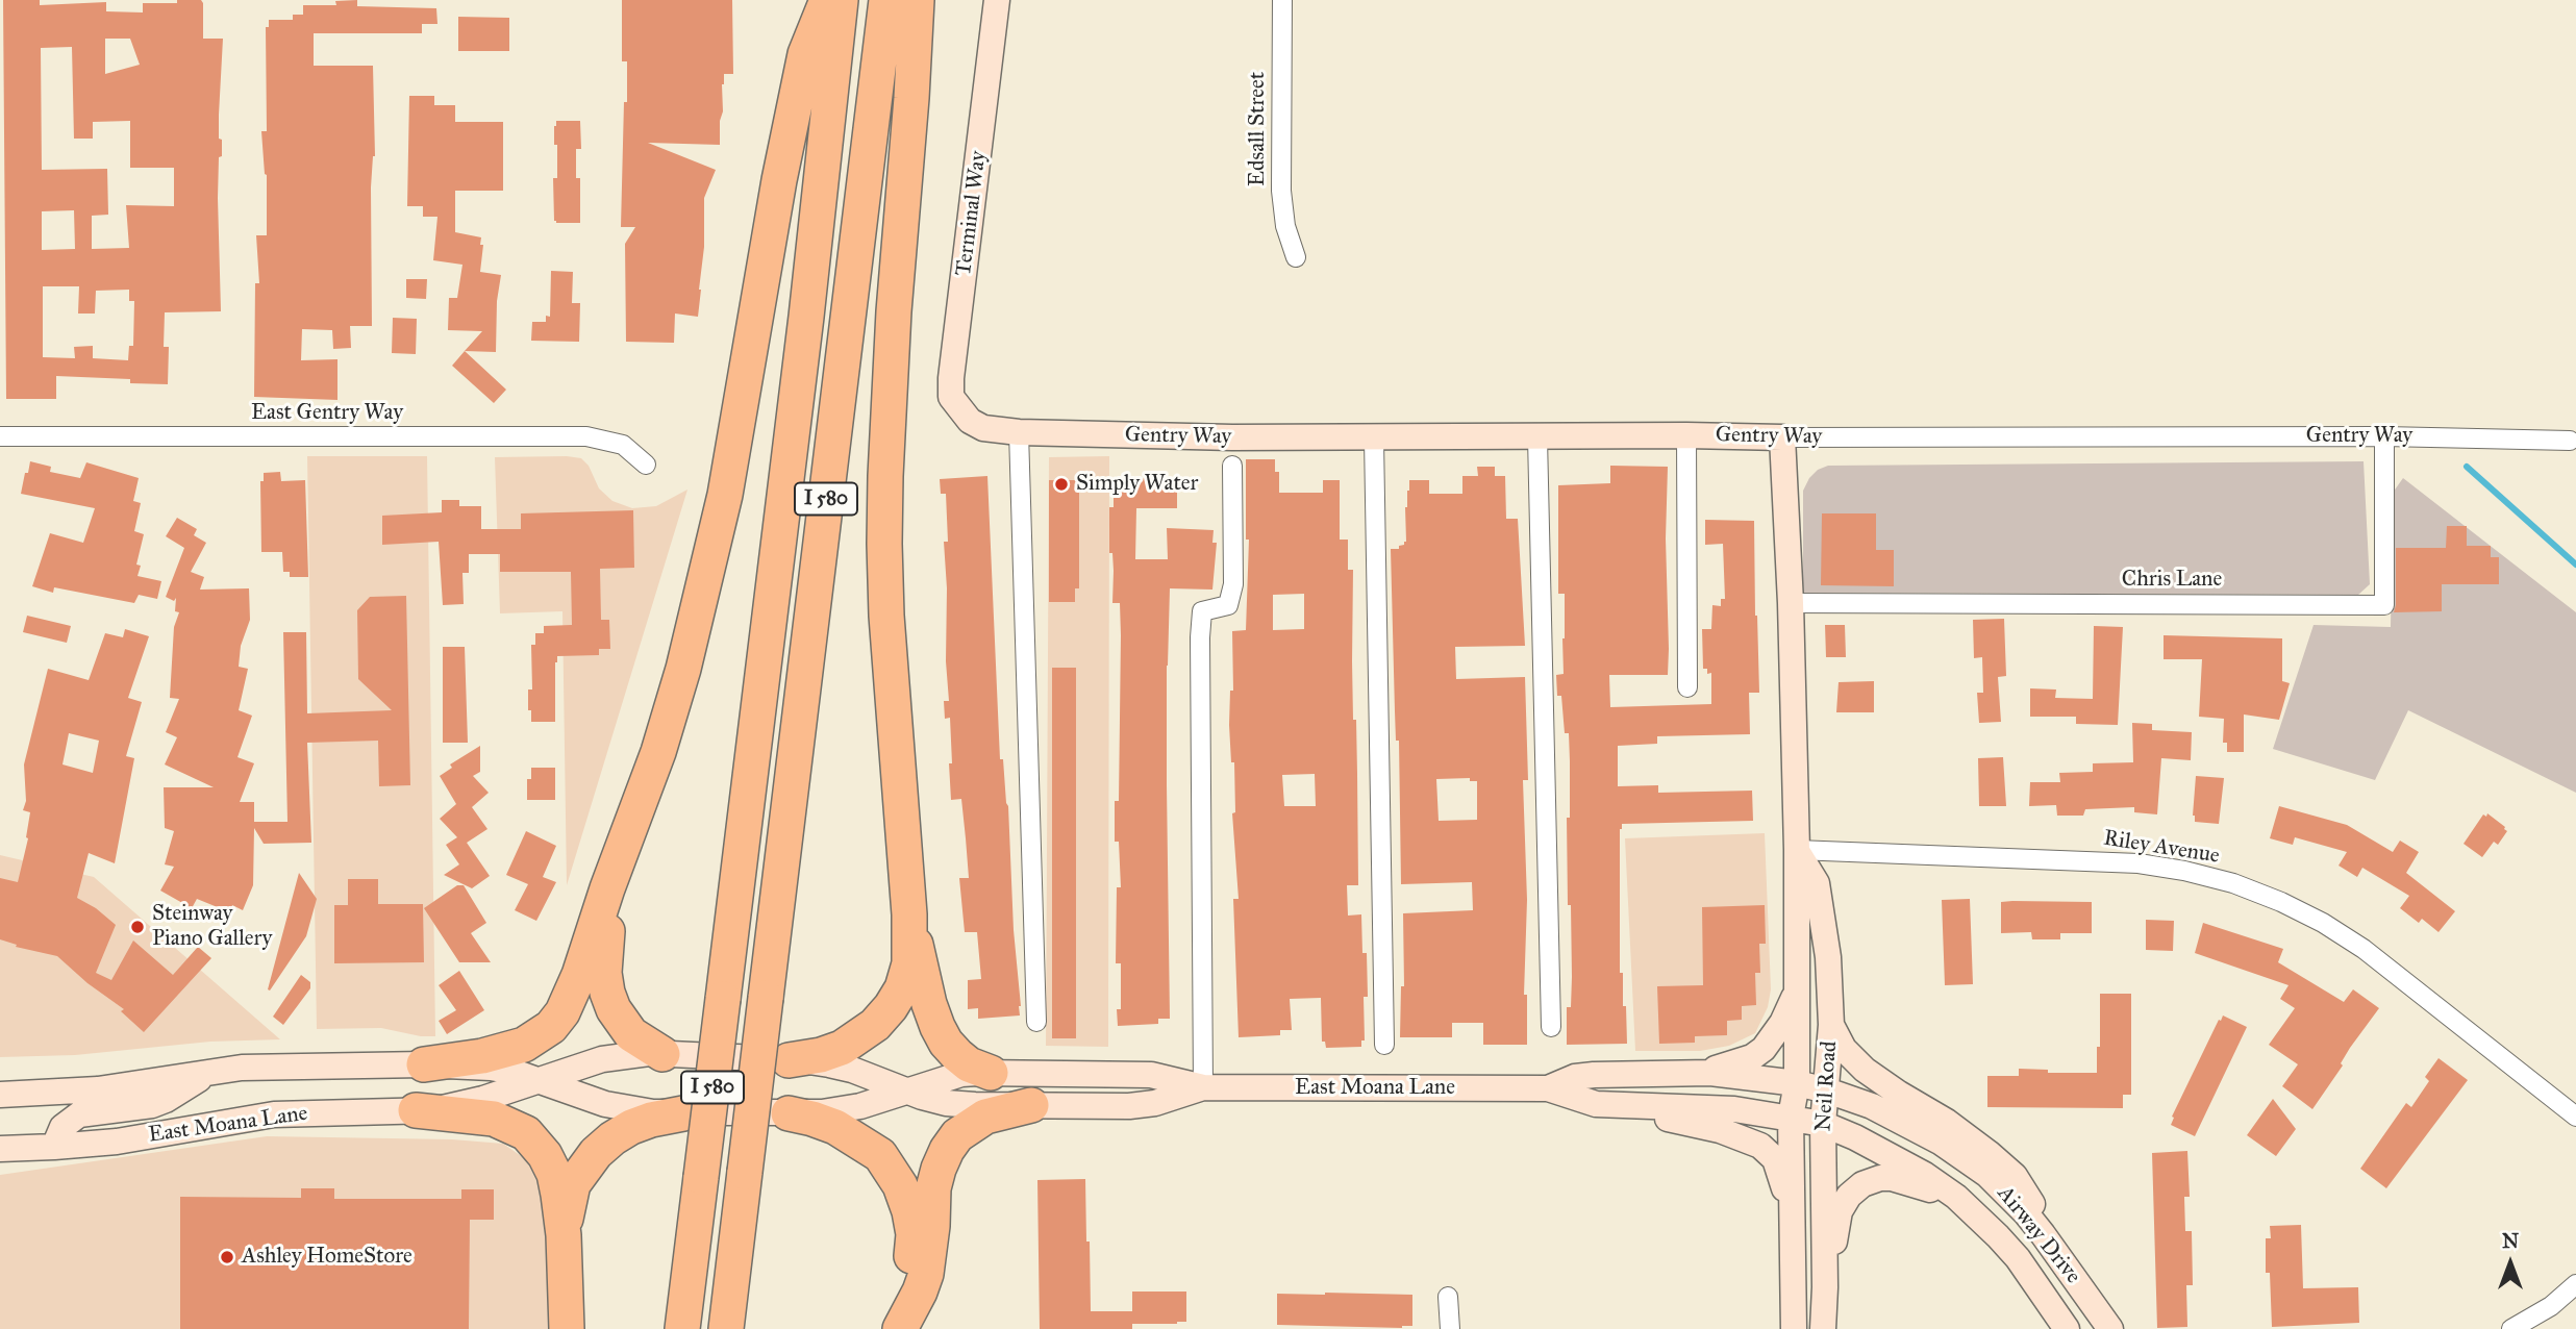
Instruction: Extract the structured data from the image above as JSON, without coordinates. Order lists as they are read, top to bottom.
{
  "streets": {
    "highway": ["I 580"],
    "main road": [
      "Terminal Way",
      "Gentry Way",
      "Neil Road",
      "East Moana Lane",
      "Airway Drive"
    ],
    "street": [
      "Edsall Street",
      "East Gentry Way",
      "Chris Lane",
      "Riley Avenue"
    ]
  },
  "crossings": [
    ["Terminal Way", "Gentry Way"],
    ["Gentry Way", "Chris Lane"],
    ["Gentry Way", "Neil Road"],
    ["Chris Lane", "Neil Road"],
    ["Riley Avenue", "Neil Road"],
    ["Neil Road", "East Moana Lane"],
    ["Neil Road", "Airway Drive"],
    ["East Moana Lane", "Airway Drive"]
  ],
  "places": ["Simply Water", "Steinway Piano Gallery", "Ashley HomeStore"],
  "north": "top"
}
